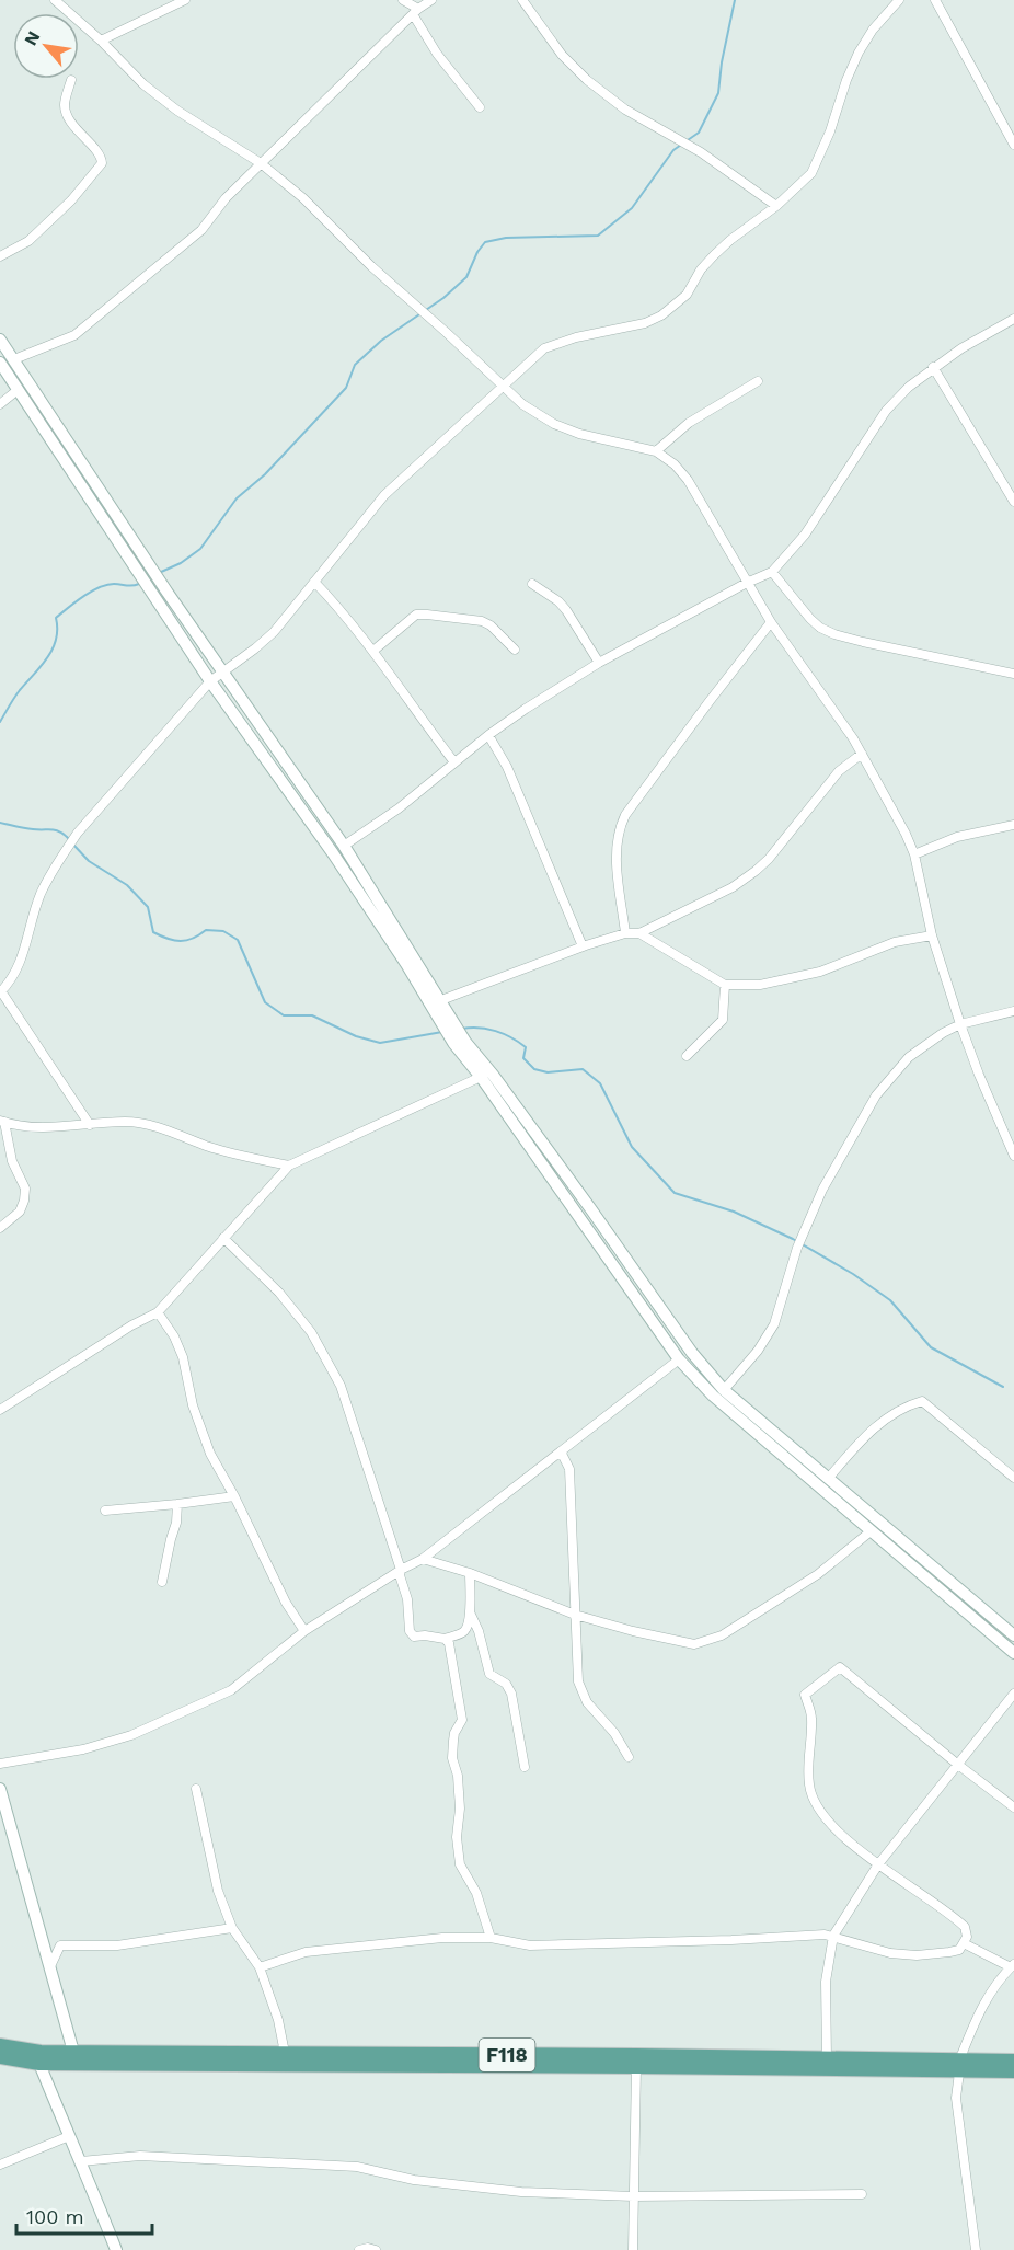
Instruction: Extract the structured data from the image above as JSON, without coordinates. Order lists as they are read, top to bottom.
{
  "streets": {
    "main road": ["F118"]
  },
  "scale_bar": "100 m",
  "north": "top left"
}
